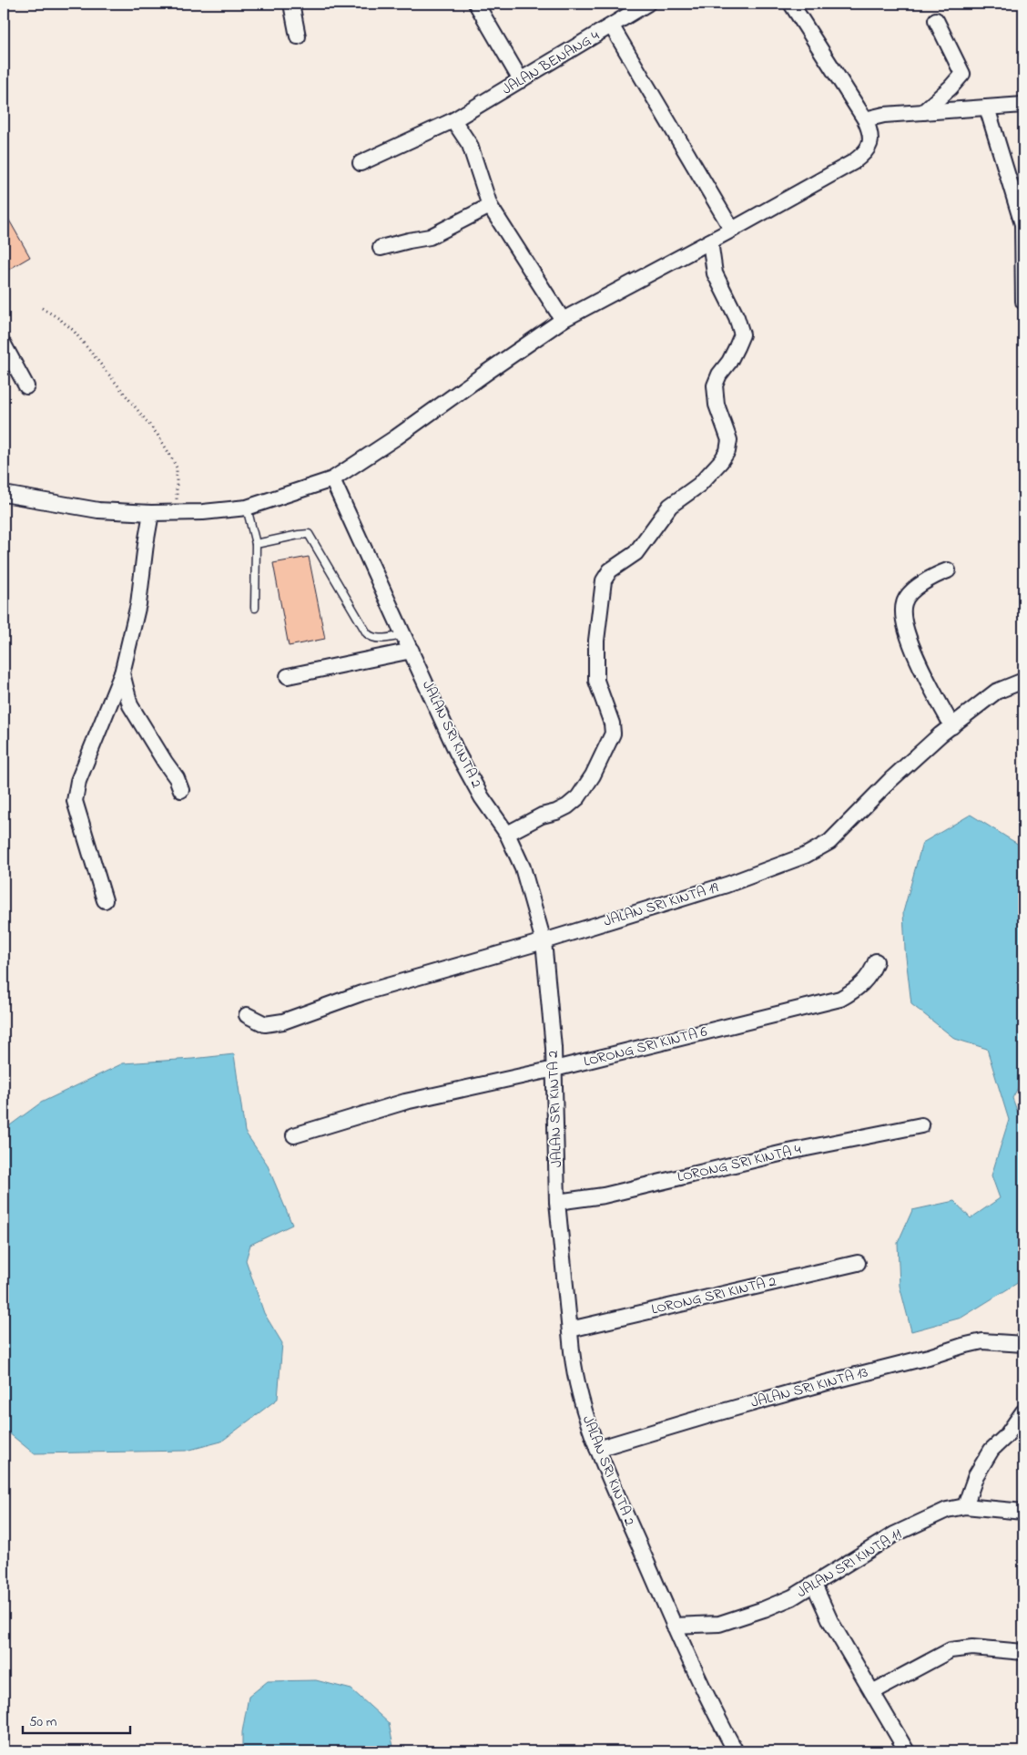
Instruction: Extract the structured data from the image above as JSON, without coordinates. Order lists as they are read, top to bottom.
{
  "streets": {
    "street": [
      "JALAN BENANG 4",
      "JALAN SRI KINTA 2",
      "JALAN SRI KINTA 19",
      "LORONG SRI KINTA 6",
      "LORONG SRI KINTA 4",
      "LORONG SRI KINTA 2",
      "JALAN SRI KINTA 13",
      "JALAN SRI KINTA 11"
    ]
  },
  "crossings": [
    ["JALAN SRI KINTA 2", "JALAN SRI KINTA 19"],
    ["JALAN SRI KINTA 2", "LORONG SRI KINTA 6"],
    ["JALAN SRI KINTA 2", "LORONG SRI KINTA 4"],
    ["JALAN SRI KINTA 2", "LORONG SRI KINTA 2"],
    ["JALAN SRI KINTA 2", "JALAN SRI KINTA 13"],
    ["JALAN SRI KINTA 2", "JALAN SRI KINTA 11"]
  ],
  "scale_bar": "50 m"
}
